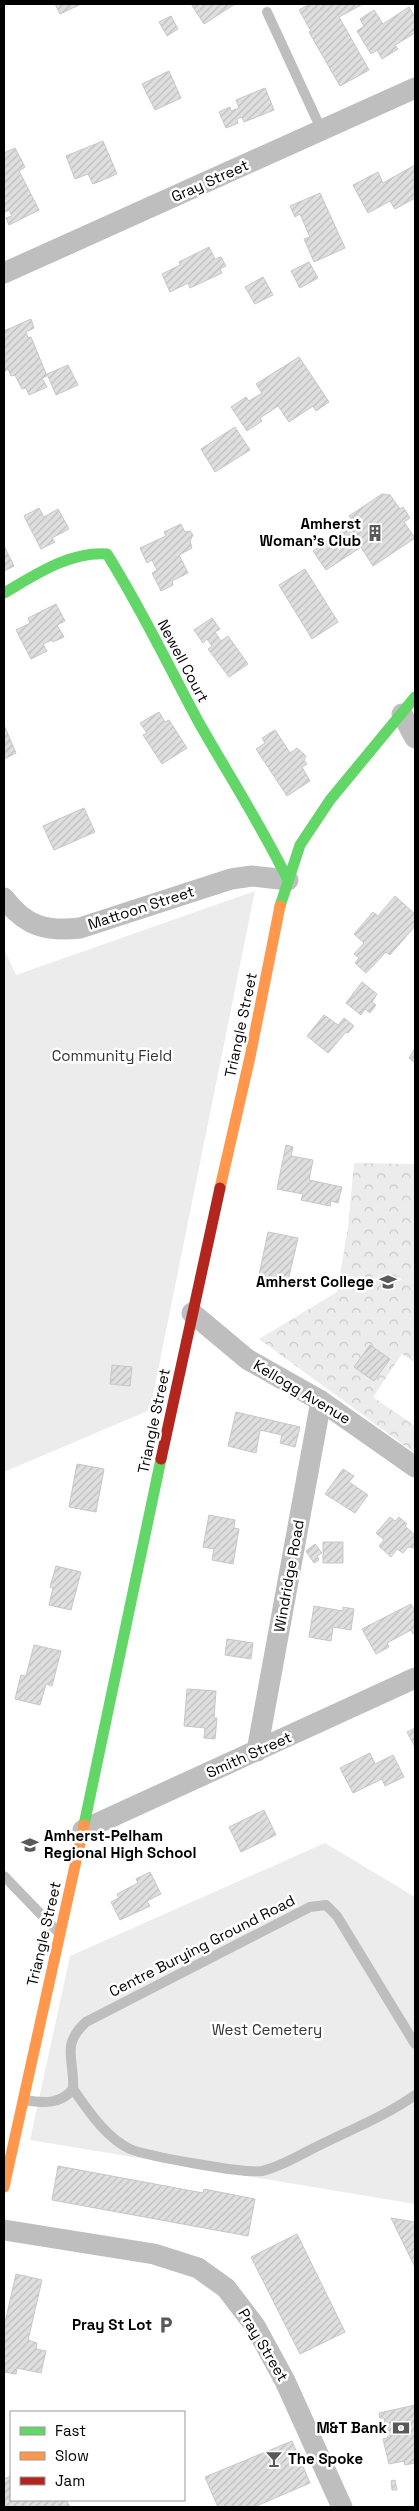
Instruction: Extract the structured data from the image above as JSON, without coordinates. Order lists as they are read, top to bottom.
{
  "streets": {
    "main road": ["Newell Court", "Triangle Street"],
    "street": [
      "Gray Street",
      "Mattoon Street",
      "Kellogg Avenue",
      "Windridge Road",
      "Smith Street",
      "Pray Street"
    ],
    "lane": ["Centre Burying Ground Road"]
  },
  "crossings": [
    ["Newell Court", "Mattoon Street"],
    ["Newell Court", "Triangle Street"],
    ["Mattoon Street", "Triangle Street"],
    ["Triangle Street", "Kellogg Avenue"],
    ["Triangle Street", "Smith Street"],
    ["Kellogg Avenue", "Windridge Road"],
    ["Windridge Road", "Smith Street"]
  ],
  "parks": ["Community Field", "West Cemetery"],
  "places": {
    "building": ["Amherst Woman's Club"],
    "school or university": ["Amherst College", "Amherst-Pelham Regional High School"],
    "parking": ["Pray St Lot"],
    "bank": ["M&T Bank"],
    "bar": ["The Spoke"]
  },
  "legend": ["Fast", "Slow", "Jam"]
}
